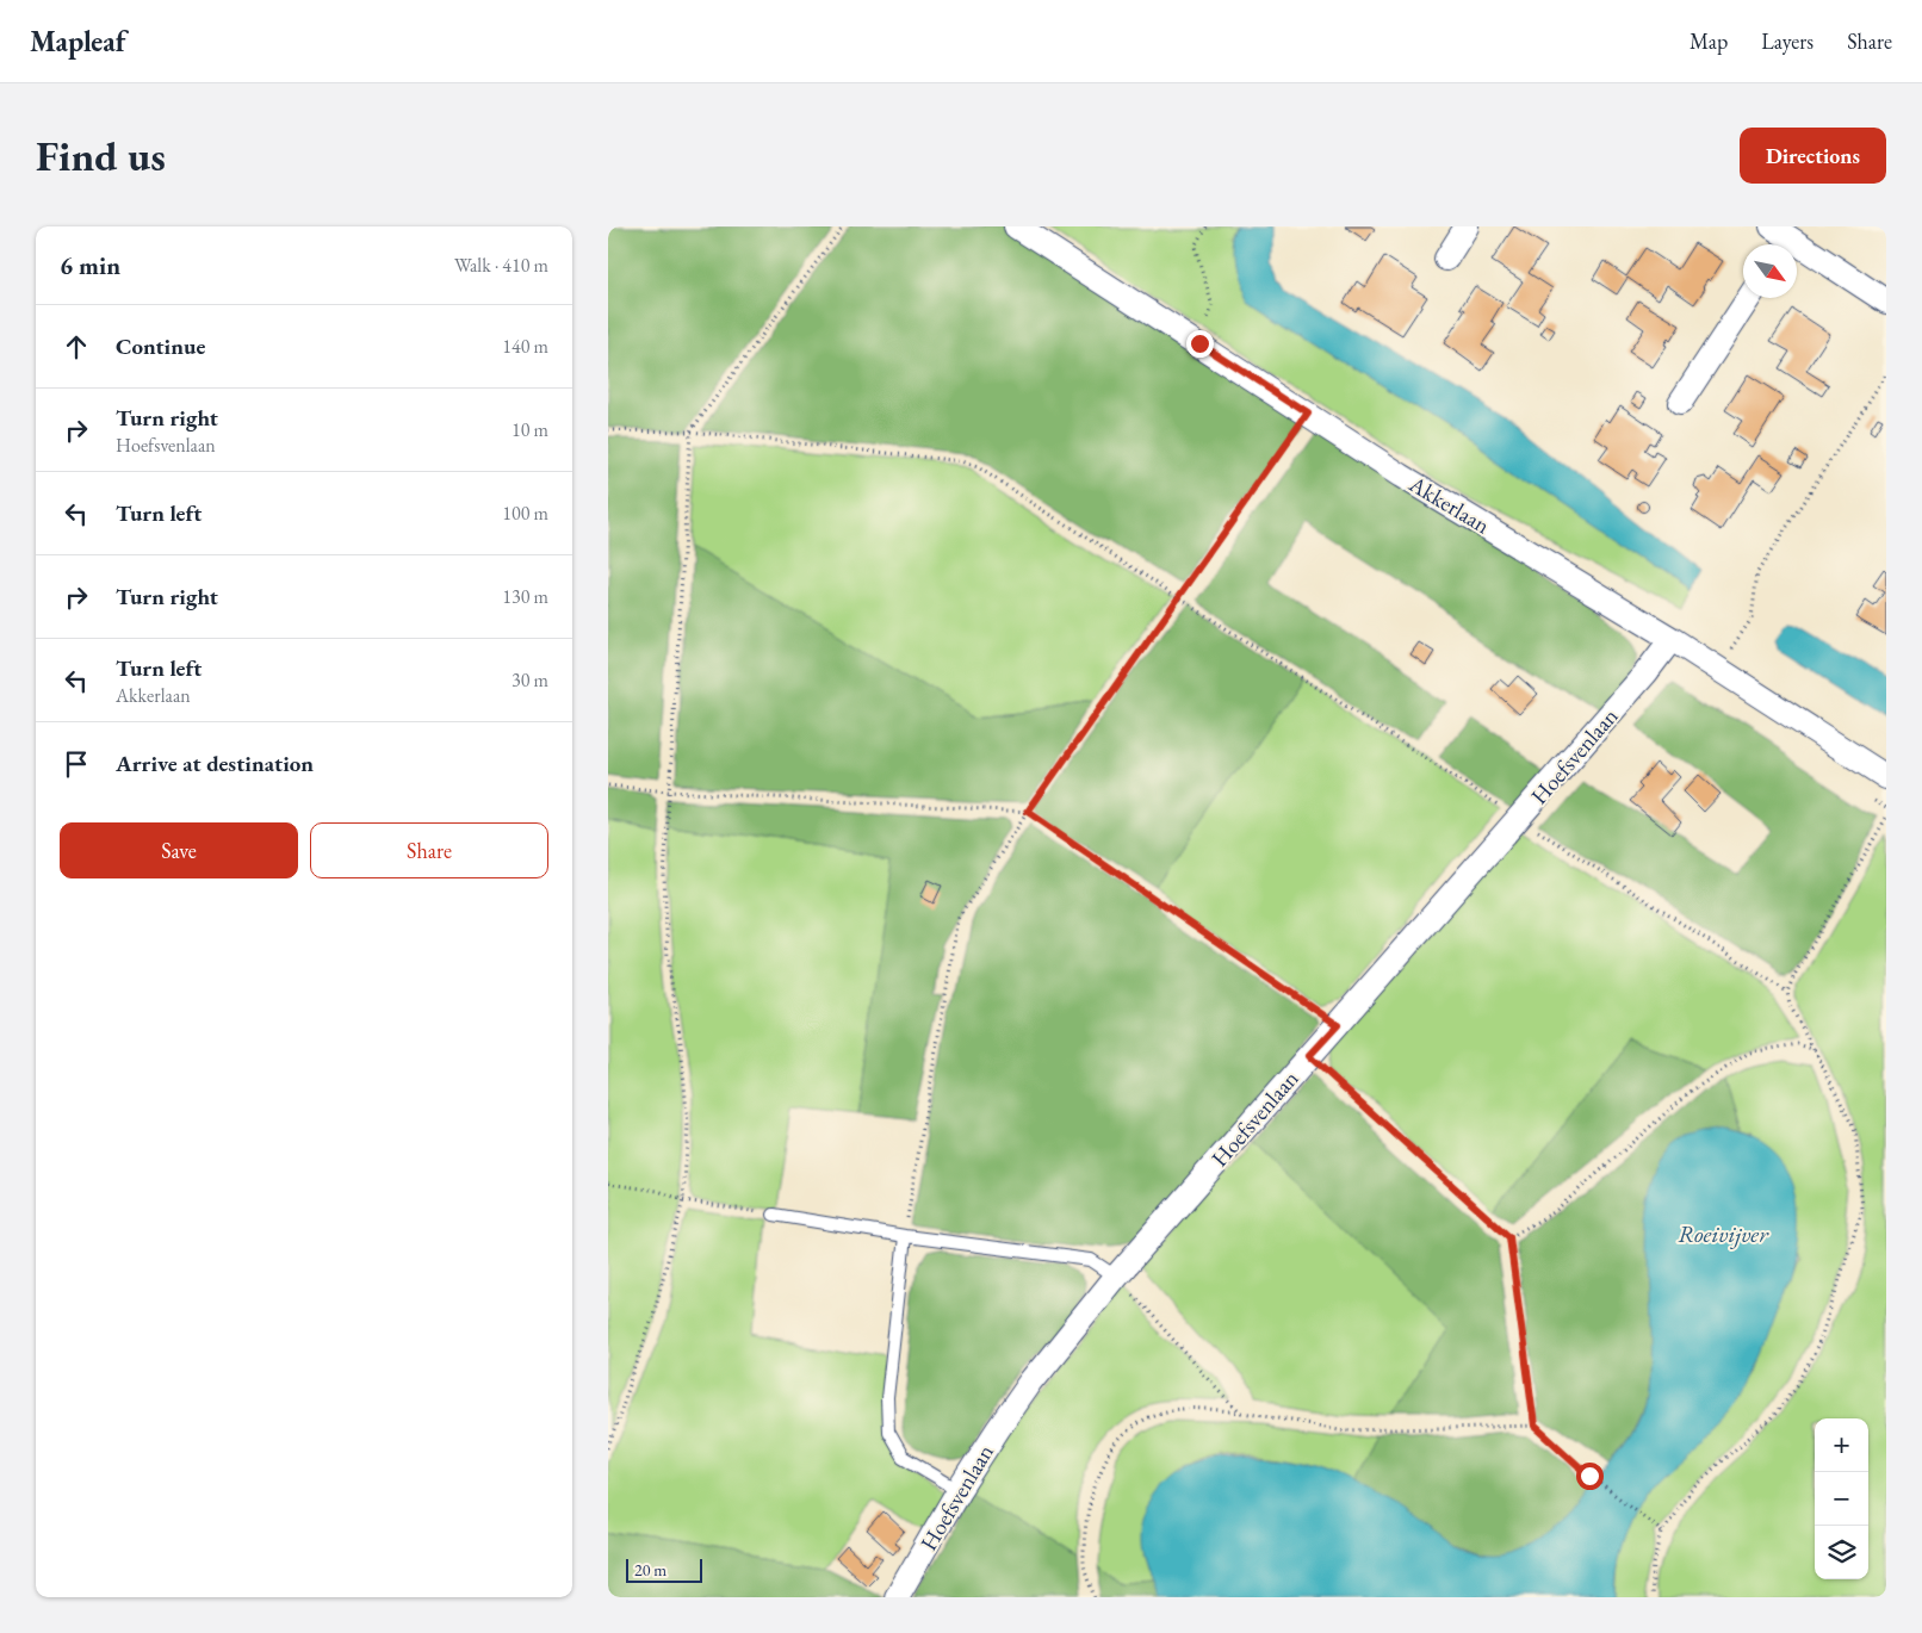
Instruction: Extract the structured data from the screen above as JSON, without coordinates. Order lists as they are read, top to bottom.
{
  "streets": {
    "street": ["Akkerlaan", "Hoefsvenlaan"]
  },
  "crossings": [
    ["Akkerlaan", "Hoefsvenlaan"]
  ],
  "water": ["Roeivijver"],
  "scale_bar": "20 m",
  "north": "bottom right",
  "page": {
    "header": "Mapleaf",
    "nav": ["Map", "Layers", "Share"],
    "buttons": [
      "Directions",
      ["Save", "Share"]
    ],
    "title": "Find us",
    "heading": ["6 min", "Walk · 410 m"],
    "list": [
      ["Continue", "140 m"],
      ["Turn right", "Hoefsvenlaan", "10 m"],
      ["Turn left", "100 m"],
      ["Turn right", "130 m"],
      ["Turn left", "Akkerlaan", "30 m"],
      "Arrive at destination"
    ],
    "map_buttons": ["+", "−"],
    "scale": "20 m"
  }
}
